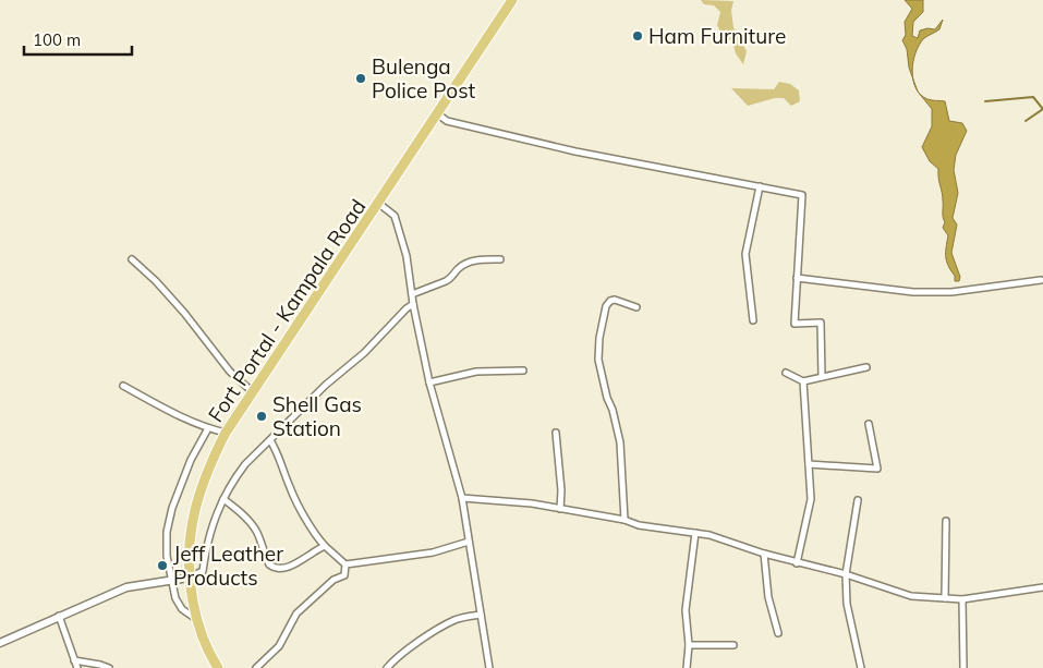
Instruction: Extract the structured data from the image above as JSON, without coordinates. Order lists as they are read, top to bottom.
{
  "streets": {
    "main road": ["Fort Portal - Kampala Road"]
  },
  "places": [
    "Ham Furniture",
    "Bulenga Police Post",
    "Shell Gas Station",
    "Jeff Leather Products"
  ],
  "scale_bar": "100 m"
}
